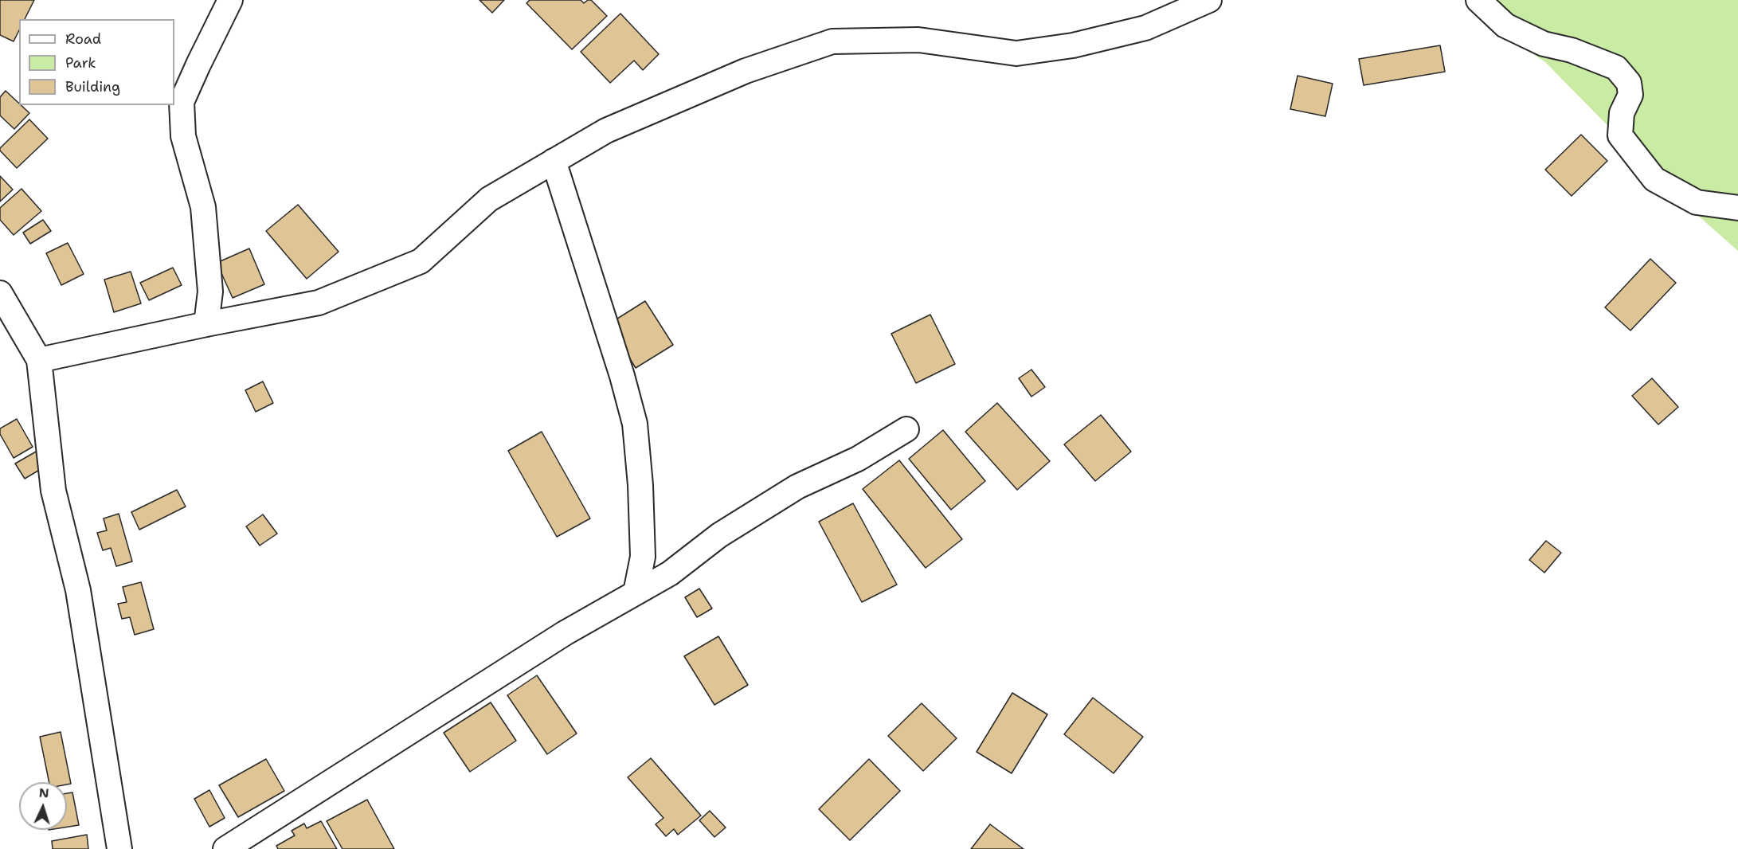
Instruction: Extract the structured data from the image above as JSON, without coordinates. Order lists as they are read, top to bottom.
{
  "legend": ["Road", "Park", "Building"],
  "north": "top"
}
